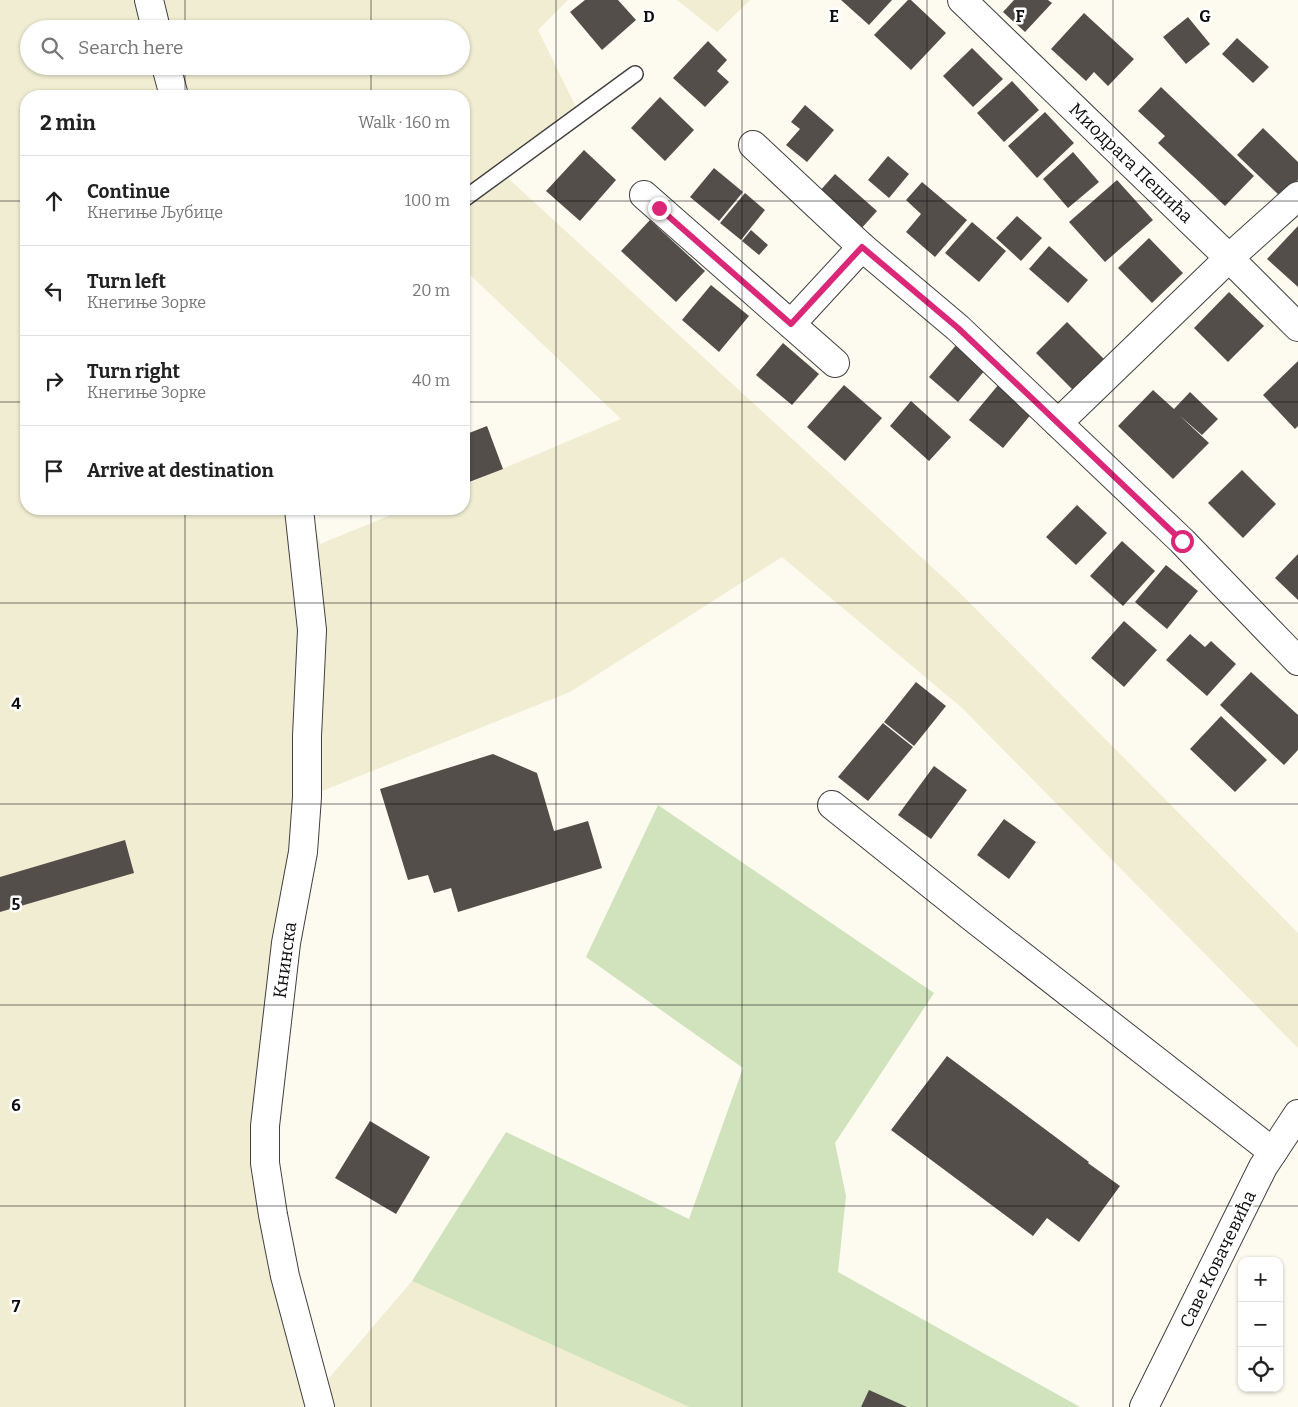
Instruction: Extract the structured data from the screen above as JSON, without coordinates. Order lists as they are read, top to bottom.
{
  "streets": {
    "street": ["Миодрага Пешића", "Книнска", "Саве Ковачевића"]
  },
  "page": {
    "search": "Search here",
    "heading": ["2 min", "Walk · 160 m"],
    "list": [
      ["Continue", "Кнегиње Љубице", "100 m"],
      ["Turn left", "Кнегиње Зорке", "20 m"],
      ["Turn right", "Кнегиње Зорке", "40 m"],
      "Arrive at destination"
    ],
    "map_buttons": ["+", "−"]
  },
  "grid": {
    "columns": [
      "D",
      "E",
      "F",
      "G"
    ],
    "rows": [
      "4",
      "5",
      "6",
      "7"
    ]
  }
}
